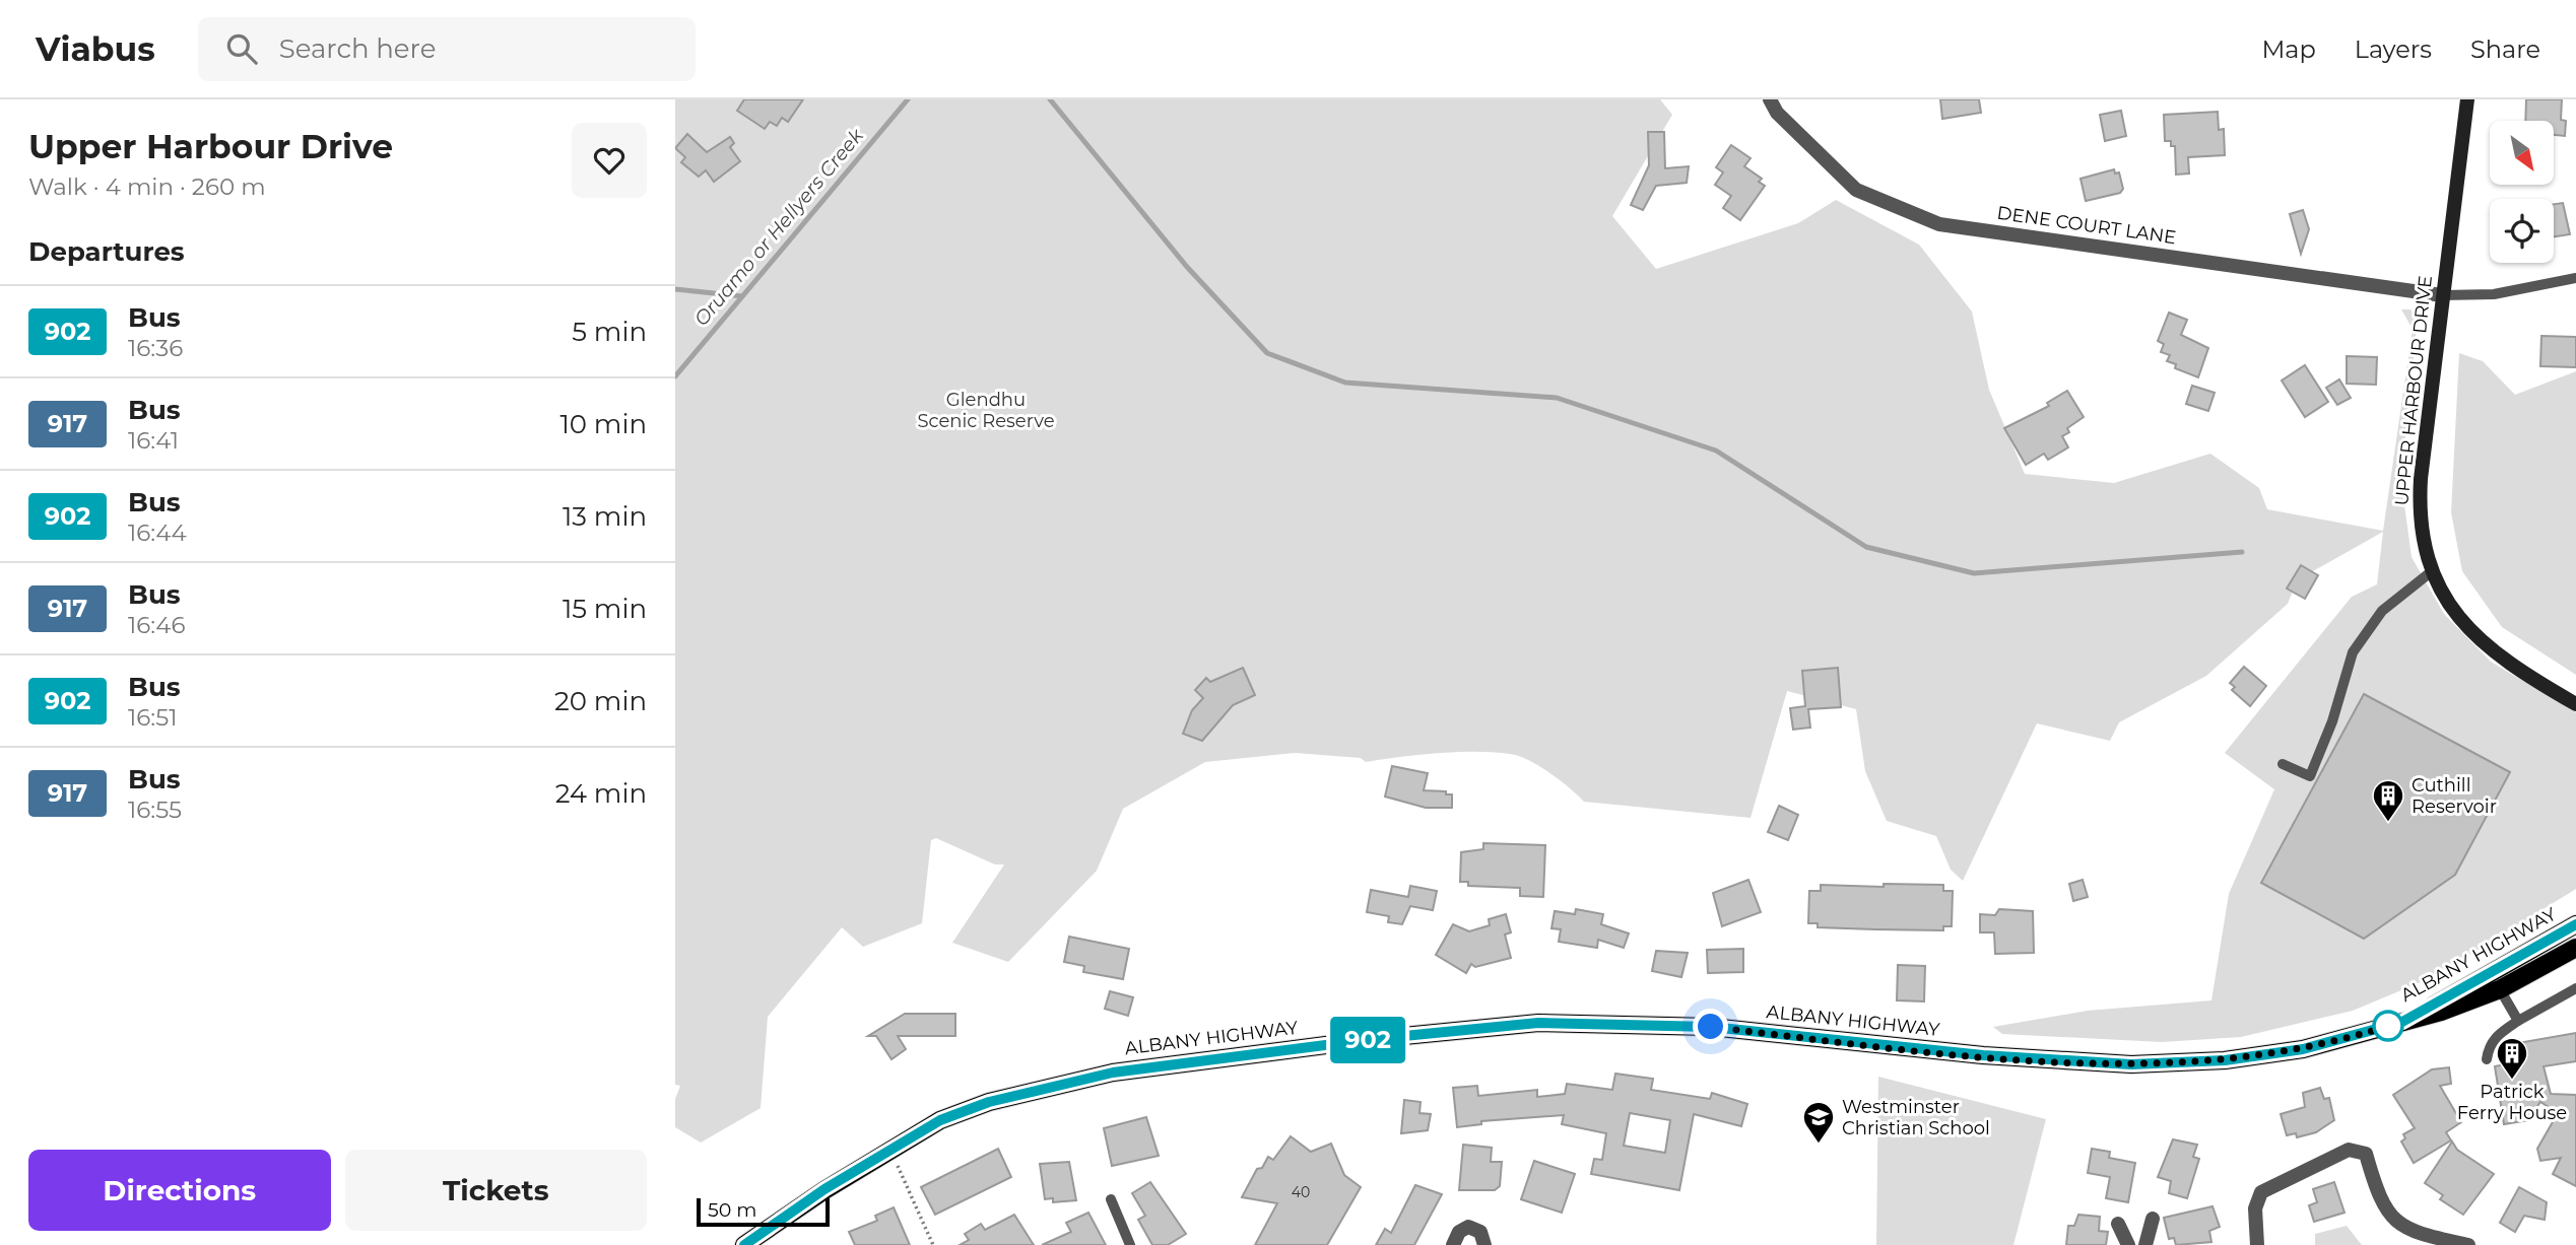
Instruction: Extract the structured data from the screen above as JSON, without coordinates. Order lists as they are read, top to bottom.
{
  "streets": {
    "main road": ["UPPER HARBOUR DRIVE", "ALBANY HIGHWAY"],
    "street": ["DENE COURT LANE"]
  },
  "crossings": [
    ["DENE COURT LANE", "UPPER HARBOUR DRIVE"]
  ],
  "water": ["Oruamo or Hellyers Creek"],
  "parks": ["Glendhu Scenic Reserve"],
  "places": {
    "building": ["Cuthill Reservoir", "Patrick Ferry House"],
    "school or university": ["Westminster Christian School"]
  },
  "lines": ["bus line 902"],
  "house_numbers": ["40"],
  "scale_bar": "50 m",
  "north": "bottom right",
  "page": {
    "header": "Viabus",
    "search": "Search here",
    "nav": ["Map", "Layers", "Share"],
    "heading": [
      ["Upper Harbour Drive", "Walk · 4 min · 260 m"],
      "Departures"
    ],
    "on_map": "902",
    "list": [
      {
        "mark": "902",
        "name": "Bus",
        "note": "16:36",
        "value": "5 min"
      },
      {
        "mark": "917",
        "name": "Bus",
        "note": "16:41",
        "value": "10 min"
      },
      {
        "mark": "902",
        "name": "Bus",
        "note": "16:44",
        "value": "13 min"
      },
      {
        "mark": "917",
        "name": "Bus",
        "note": "16:46",
        "value": "15 min"
      },
      {
        "mark": "902",
        "name": "Bus",
        "note": "16:51",
        "value": "20 min"
      },
      {
        "mark": "917",
        "name": "Bus",
        "note": "16:55",
        "value": "24 min"
      }
    ],
    "buttons": ["Directions", "Tickets"],
    "scale": "50 m"
  }
}
